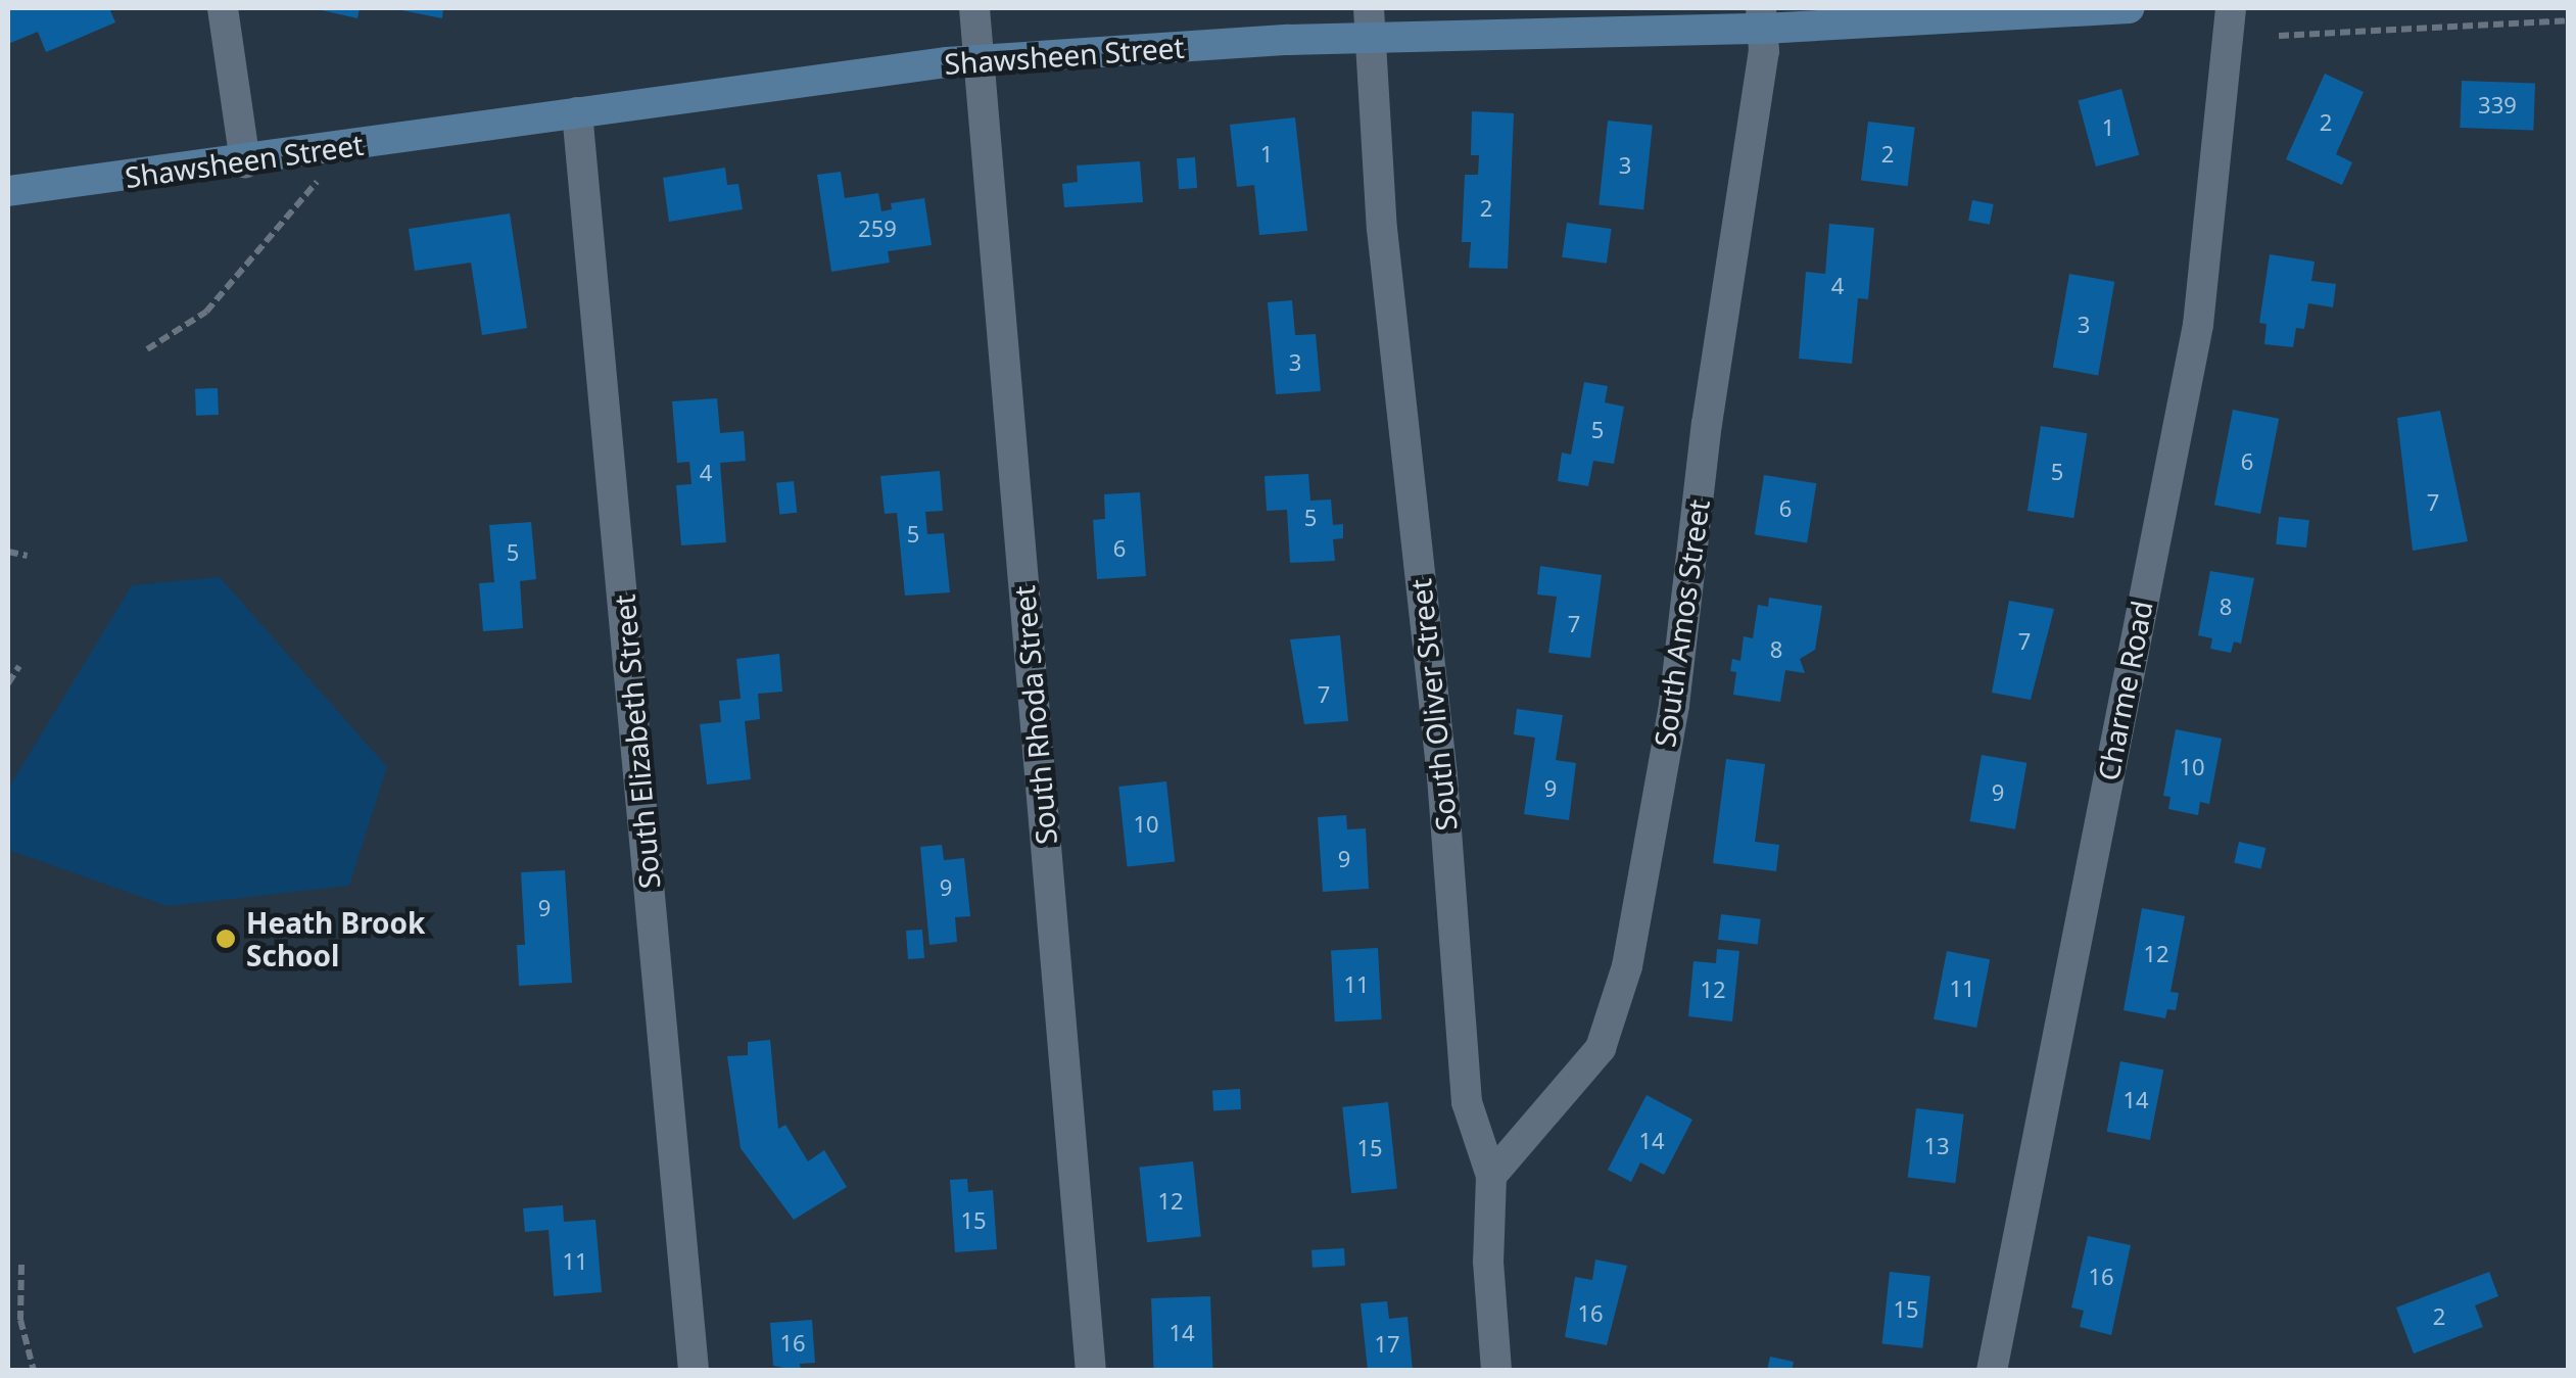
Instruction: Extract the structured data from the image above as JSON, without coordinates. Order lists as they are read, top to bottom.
{
  "streets": {
    "main road": ["Shawsheen Street"],
    "street": [
      "South Amos Street",
      "Charme Road",
      "South Oliver Street",
      "South Rhoda Street",
      "South Elizabeth Street"
    ]
  },
  "crossings": [
    ["Shawsheen Street", "South Amos Street"],
    ["Shawsheen Street", "South Oliver Street"],
    ["Shawsheen Street", "South Rhoda Street"],
    ["Shawsheen Street", "South Elizabeth Street"],
    ["South Amos Street", "South Oliver Street"]
  ],
  "places": ["Heath Brook School"],
  "house_numbers": [
    "339",
    "2",
    "1",
    "1",
    "2",
    "3",
    "2",
    "259",
    "4",
    "3",
    "3",
    "5",
    "6",
    "5",
    "4",
    "7",
    "6",
    "5",
    "5",
    "6",
    "5",
    "8",
    "7",
    "7",
    "8",
    "7",
    "10",
    "9",
    "9",
    "10",
    "9",
    "9",
    "9",
    "12",
    "11",
    "11",
    "12",
    "14",
    "14",
    "13",
    "15",
    "12",
    "15",
    "11",
    "16",
    "15",
    "16",
    "2",
    "14",
    "16",
    "17"
  ]
}
